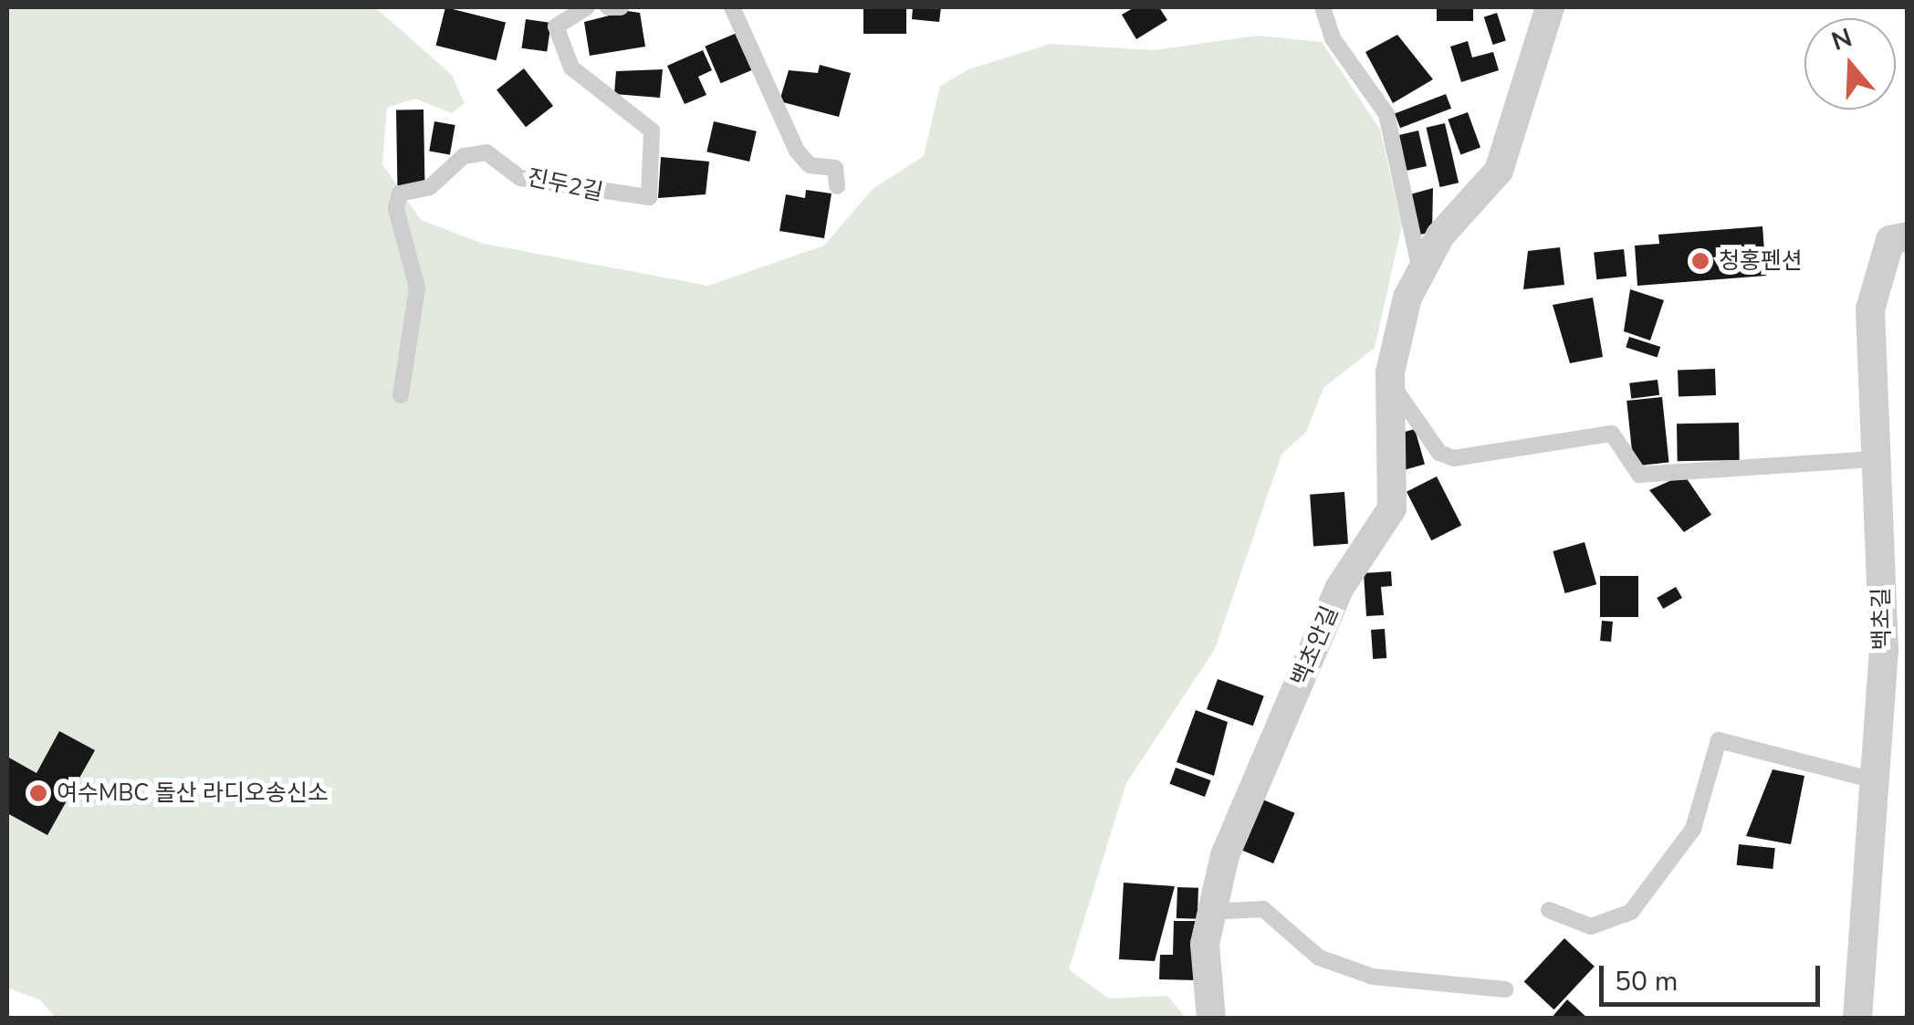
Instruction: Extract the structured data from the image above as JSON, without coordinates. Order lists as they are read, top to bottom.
{
  "streets": {
    "street": ["백초길", "백초안길"],
    "lane": ["진두2길"]
  },
  "places": ["청홍펜션", "여수MBC 돌산 라디오송신소"],
  "scale_bar": "50 m",
  "north": "top"
}
